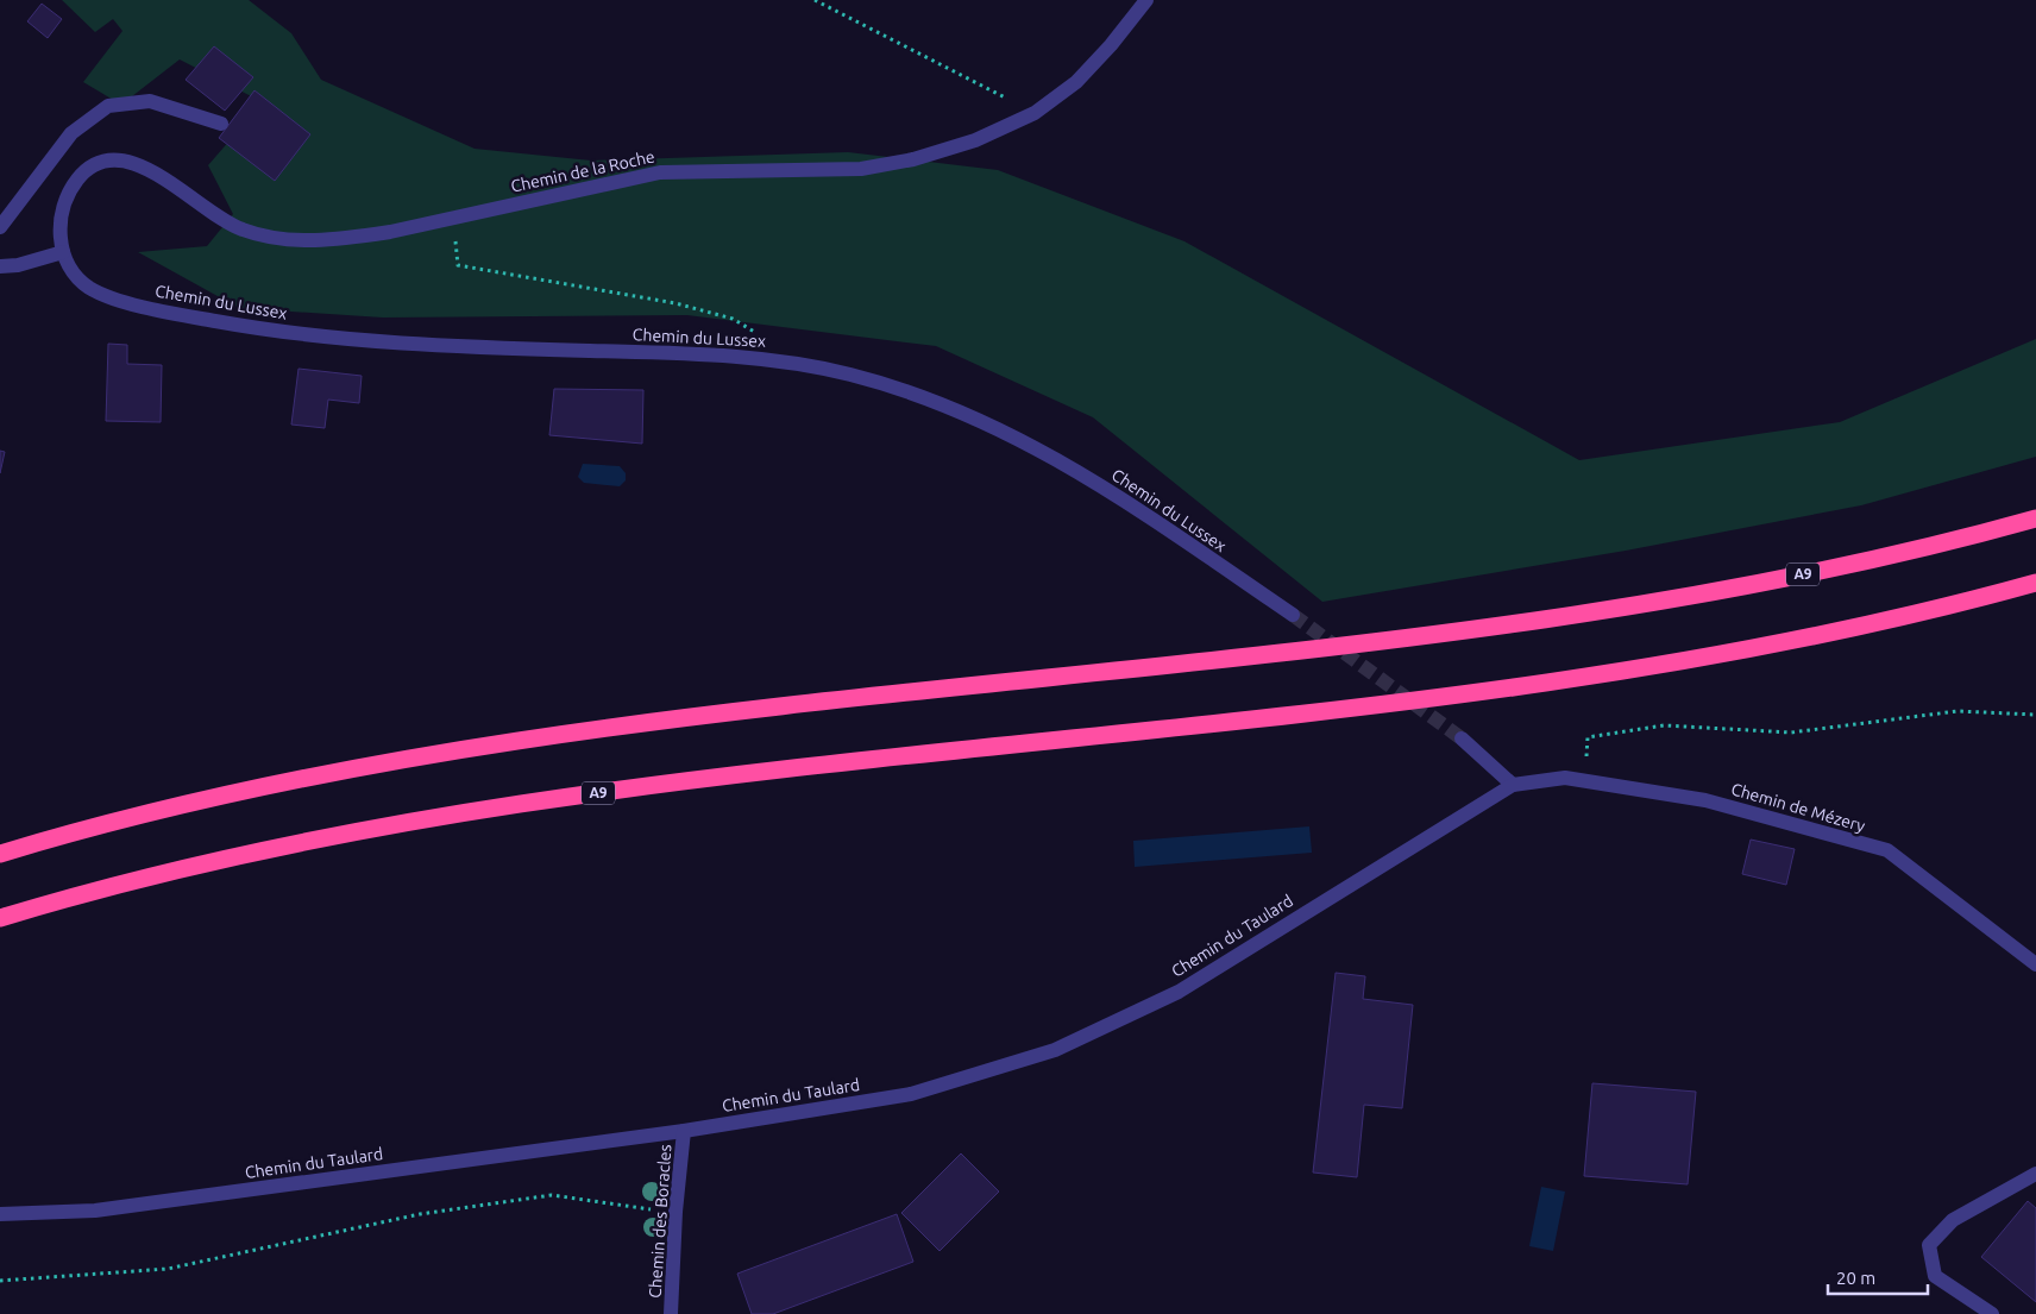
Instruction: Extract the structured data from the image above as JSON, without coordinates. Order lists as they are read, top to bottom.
{
  "streets": {
    "highway": ["A9"],
    "street": [
      "Chemin de la Roche",
      "Chemin du Lussex",
      "Chemin de Mézery",
      "Chemin du Taulard",
      "Chemin des Boracles"
    ]
  },
  "crossings": [
    ["Chemin de la Roche", "Chemin du Lussex"],
    ["Chemin de Mézery", "Chemin du Taulard"],
    ["Chemin du Taulard", "Chemin des Boracles"]
  ],
  "scale_bar": "20 m"
}
